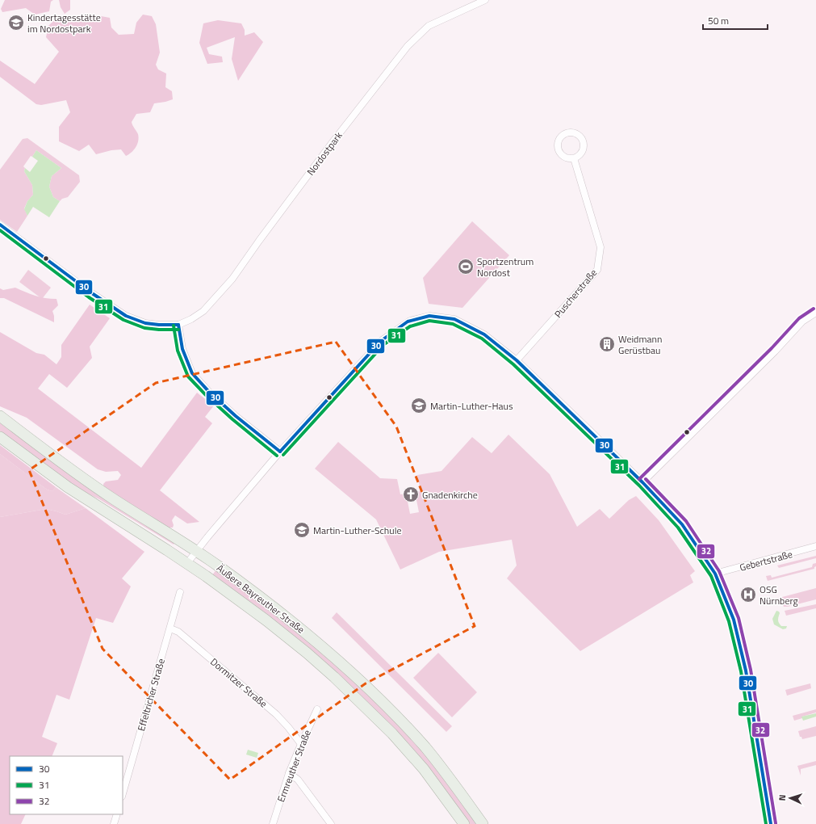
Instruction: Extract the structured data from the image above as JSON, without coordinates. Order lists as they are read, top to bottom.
{
  "streets": {
    "main road": ["Äußere Bayreuther Straße"],
    "street": [
      "Nordostpark",
      "Puscherstraße",
      "Gebertstraße",
      "Dormitzer Straße",
      "Effeltricher Straße",
      "Ermreuther Straße"
    ]
  },
  "crossings": [
    ["Dormitzer Straße", "Effeltricher Straße"],
    ["Dormitzer Straße", "Ermreuther Straße"]
  ],
  "places": {
    "school or university": ["Kindertagesstätte im Nordostpark", "Martin-Luther-Haus", "Martin-Luther-Schule"],
    "sports": ["Sportzentrum Nordost"],
    "building": ["Weidmann Gerüstbau"],
    "church": ["Gnadenkirche"],
    "hospital": ["OSG Nürnberg"]
  },
  "lines": ["transit line 30", "transit line 31", "transit line 32"],
  "legend": ["30", "31", "32"],
  "scale_bar": "50 m",
  "north": "left"
}
